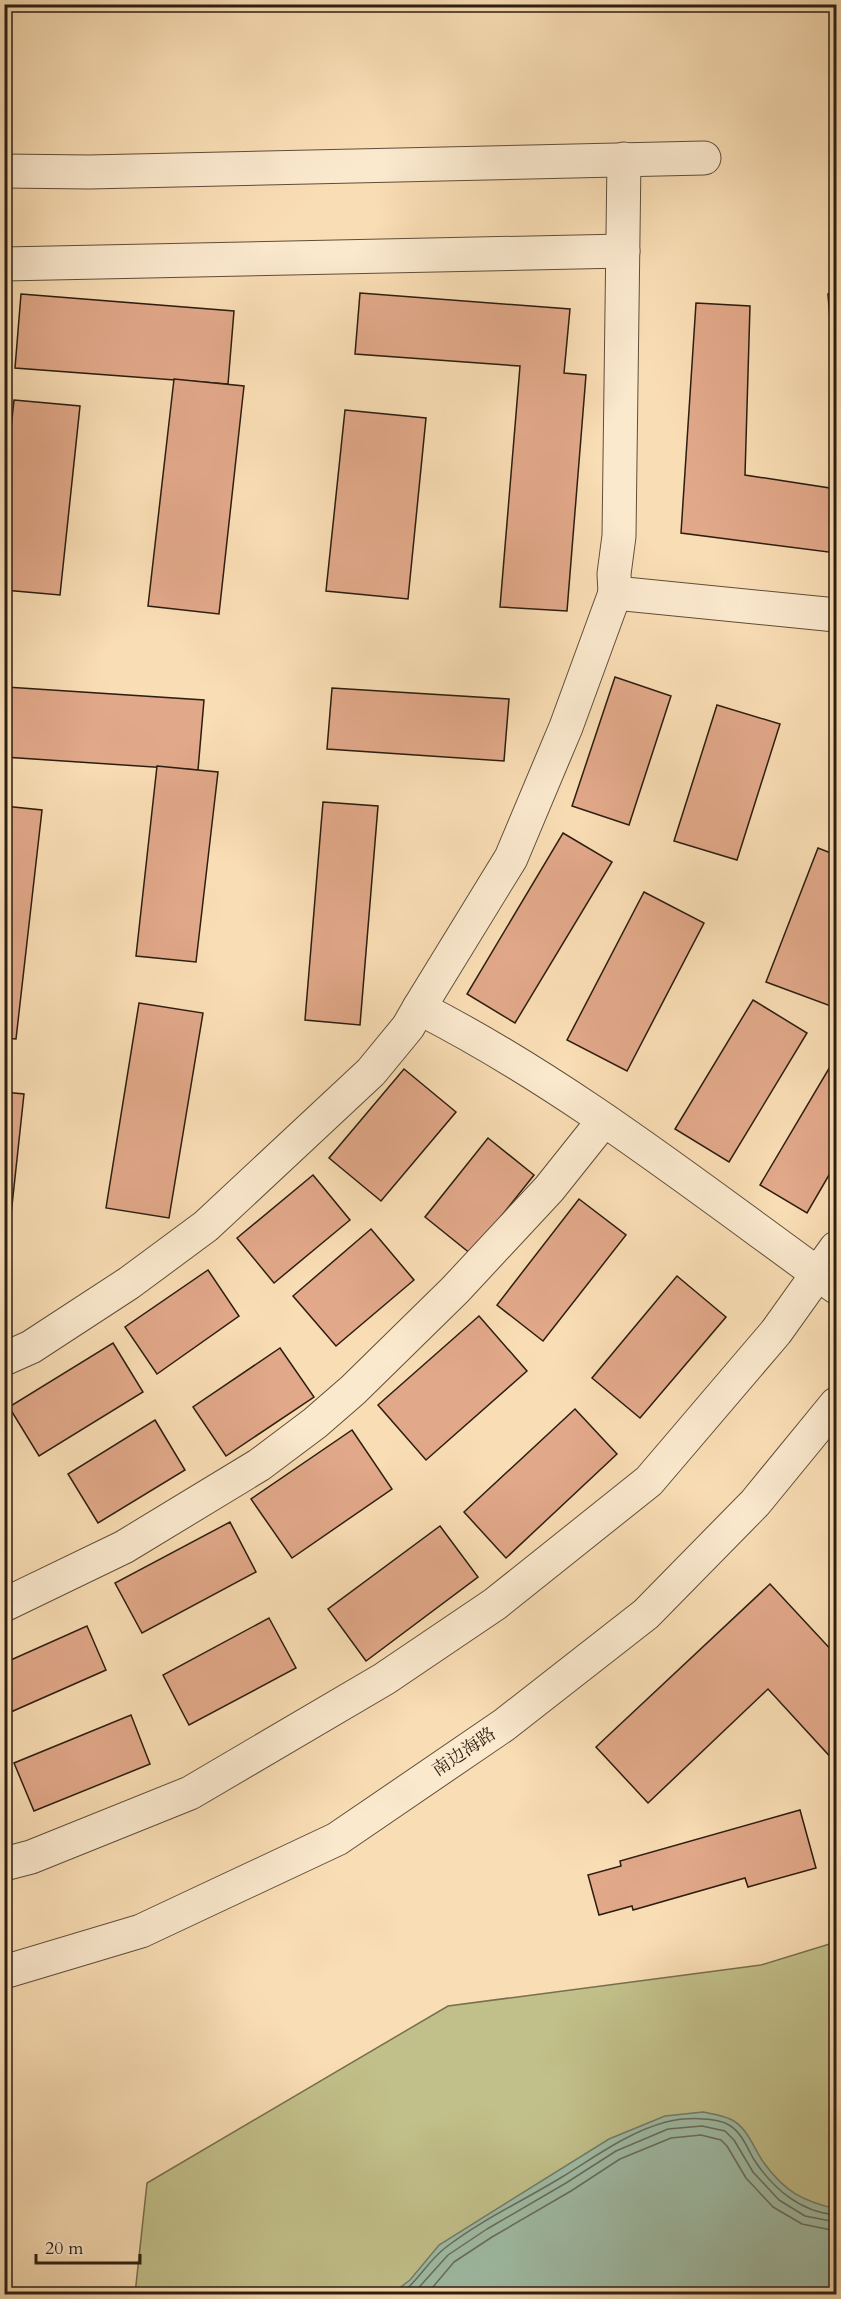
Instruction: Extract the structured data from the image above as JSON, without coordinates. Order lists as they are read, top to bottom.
{
  "streets": {
    "street": ["南边海路"]
  },
  "scale_bar": "20 m"
}
